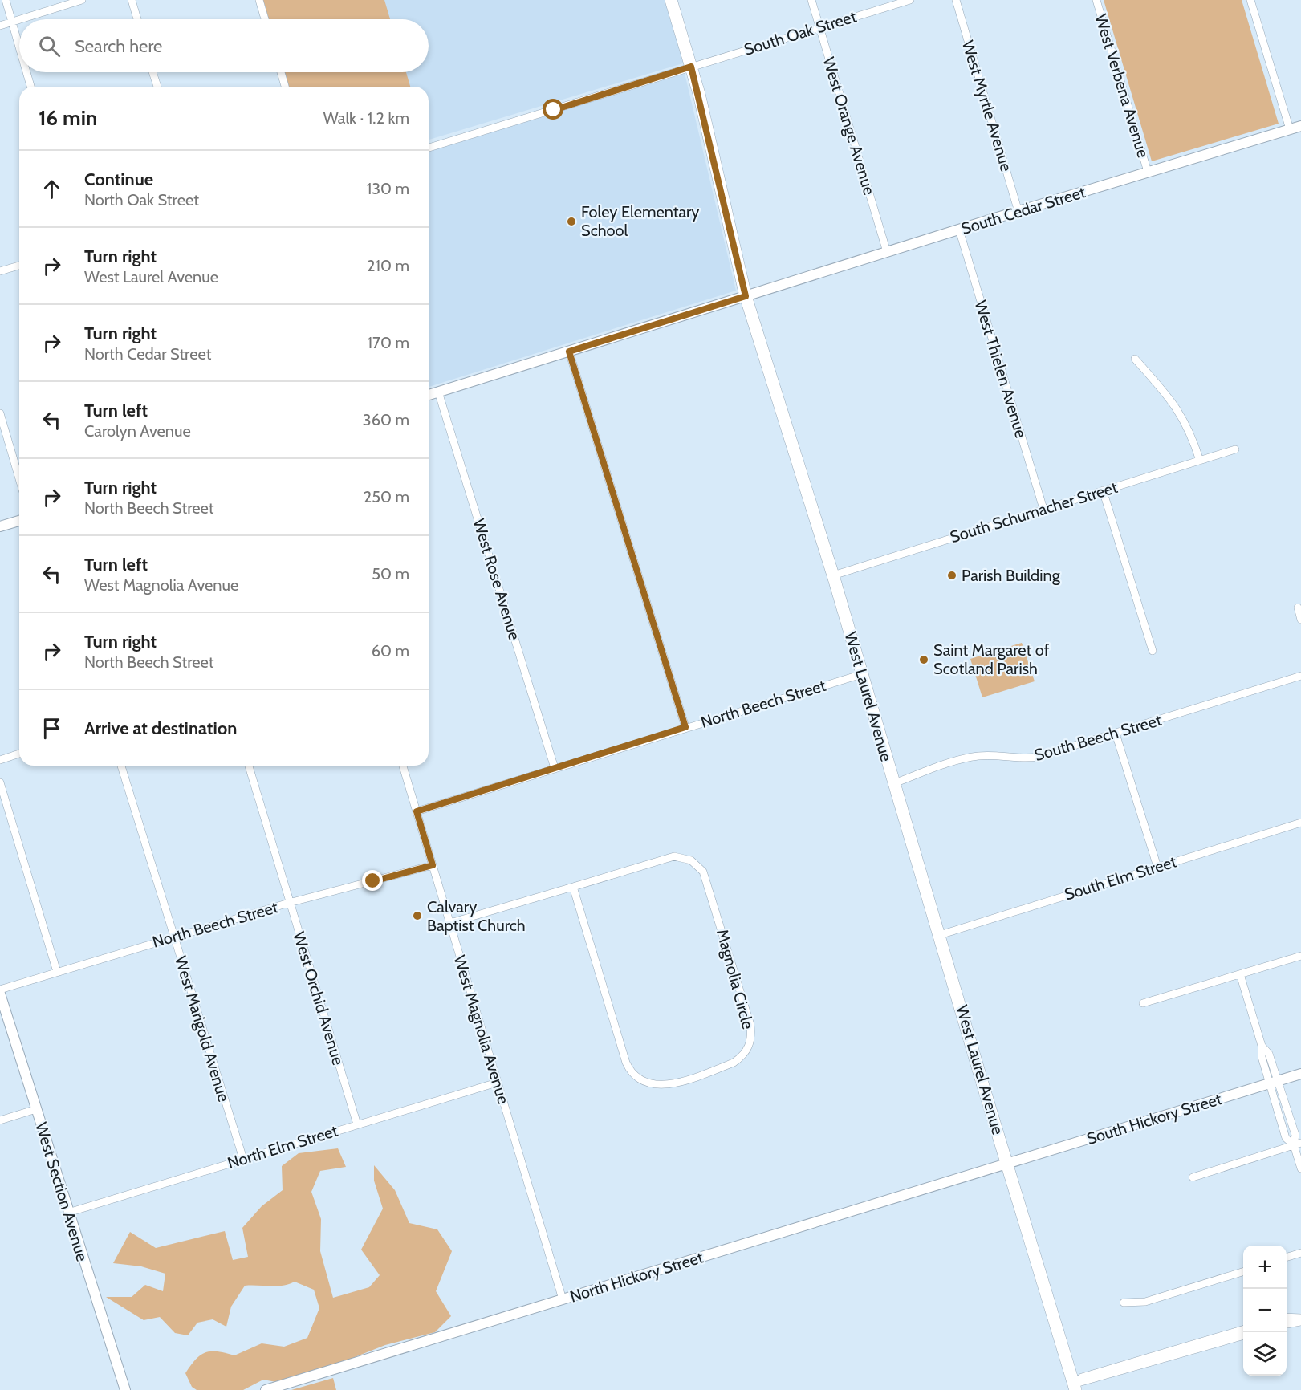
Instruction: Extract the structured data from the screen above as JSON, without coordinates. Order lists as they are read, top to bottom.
{
  "streets": {
    "main road": ["West Laurel Avenue"],
    "street": [
      "South Oak Street",
      "West Verbena Avenue",
      "West Myrtle Avenue",
      "West Orange Avenue",
      "South Cedar Street",
      "West Thielen Avenue",
      "South Schumacher Street",
      "West Rose Avenue",
      "North Beech Street",
      "South Beech Street",
      "South Elm Street",
      "Magnolia Circle",
      "West Orchid Avenue",
      "West Marigold Avenue",
      "West Magnolia Avenue",
      "South Hickory Street",
      "North Elm Street",
      "West Section Avenue",
      "North Hickory Street"
    ]
  },
  "crossings": [
    ["South Oak Street", "West Orange Avenue"],
    ["South Oak Street", "West Laurel Avenue"],
    ["West Verbena Avenue", "South Cedar Street"],
    ["West Myrtle Avenue", "South Cedar Street"],
    ["West Orange Avenue", "South Cedar Street"],
    ["South Cedar Street", "West Thielen Avenue"],
    ["South Cedar Street", "West Rose Avenue"],
    ["South Cedar Street", "West Laurel Avenue"],
    ["West Thielen Avenue", "South Schumacher Street"],
    ["South Schumacher Street", "West Laurel Avenue"],
    ["West Rose Avenue", "North Beech Street"],
    ["West Laurel Avenue", "North Beech Street"],
    ["West Laurel Avenue", "South Beech Street"],
    ["West Laurel Avenue", "South Elm Street"],
    ["West Laurel Avenue", "South Hickory Street"],
    ["West Laurel Avenue", "North Hickory Street"],
    ["North Beech Street", "West Orchid Avenue"],
    ["North Beech Street", "West Marigold Avenue"],
    ["North Beech Street", "West Magnolia Avenue"],
    ["Magnolia Circle", "West Magnolia Avenue"],
    ["West Orchid Avenue", "North Elm Street"],
    ["West Marigold Avenue", "North Elm Street"],
    ["West Magnolia Avenue", "North Elm Street"],
    ["West Magnolia Avenue", "North Hickory Street"],
    ["South Hickory Street", "North Hickory Street"],
    ["North Elm Street", "West Section Avenue"]
  ],
  "places": [
    "Foley Elementary School",
    "Parish Building",
    "Saint Margaret of Scotland Parish",
    "Calvary Baptist Church"
  ],
  "page": {
    "search": "Search here",
    "heading": ["16 min", "Walk · 1.2 km"],
    "list": [
      ["Continue", "North Oak Street", "130 m"],
      ["Turn right", "West Laurel Avenue", "210 m"],
      ["Turn right", "North Cedar Street", "170 m"],
      ["Turn left", "Carolyn Avenue", "360 m"],
      ["Turn right", "North Beech Street", "250 m"],
      ["Turn left", "West Magnolia Avenue", "50 m"],
      ["Turn right", "North Beech Street", "60 m"],
      "Arrive at destination"
    ],
    "map_buttons": ["+", "−"]
  }
}
